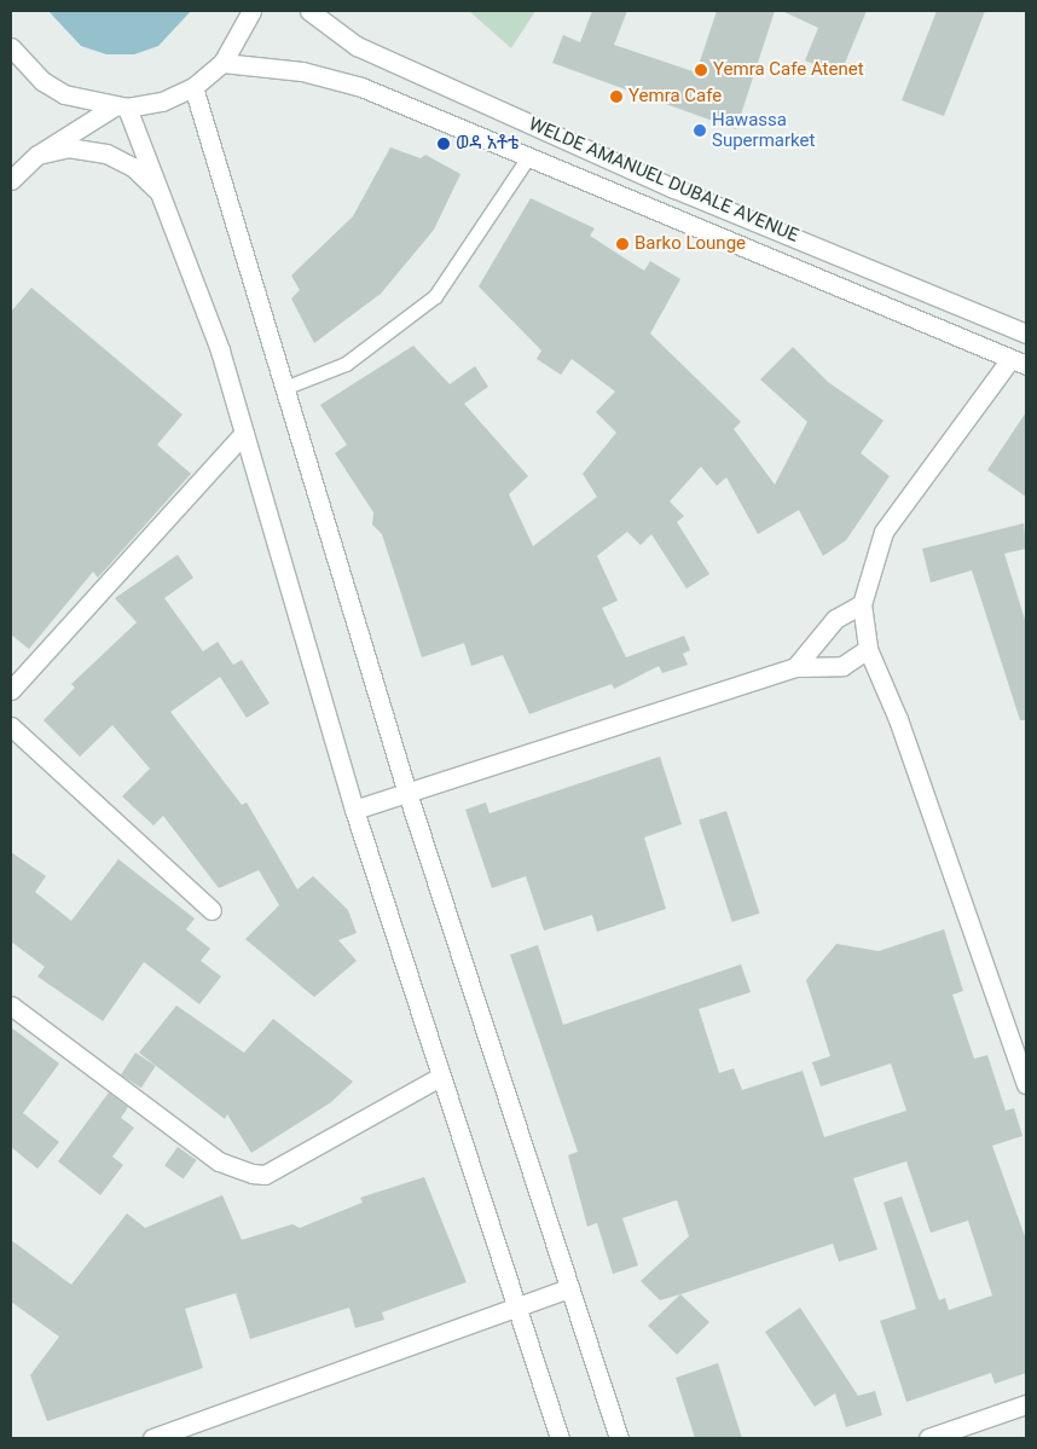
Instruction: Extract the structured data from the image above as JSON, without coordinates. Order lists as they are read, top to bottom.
{
  "streets": {
    "main road": ["WELDE AMANUEL DUBALE AVENUE"]
  },
  "places": [
    "Yemra Cafe Atenet",
    "Yemra Cafe",
    "Hawassa Supermarket",
    "ወዳ አቶቴ",
    "Barko Lounge"
  ]
}
